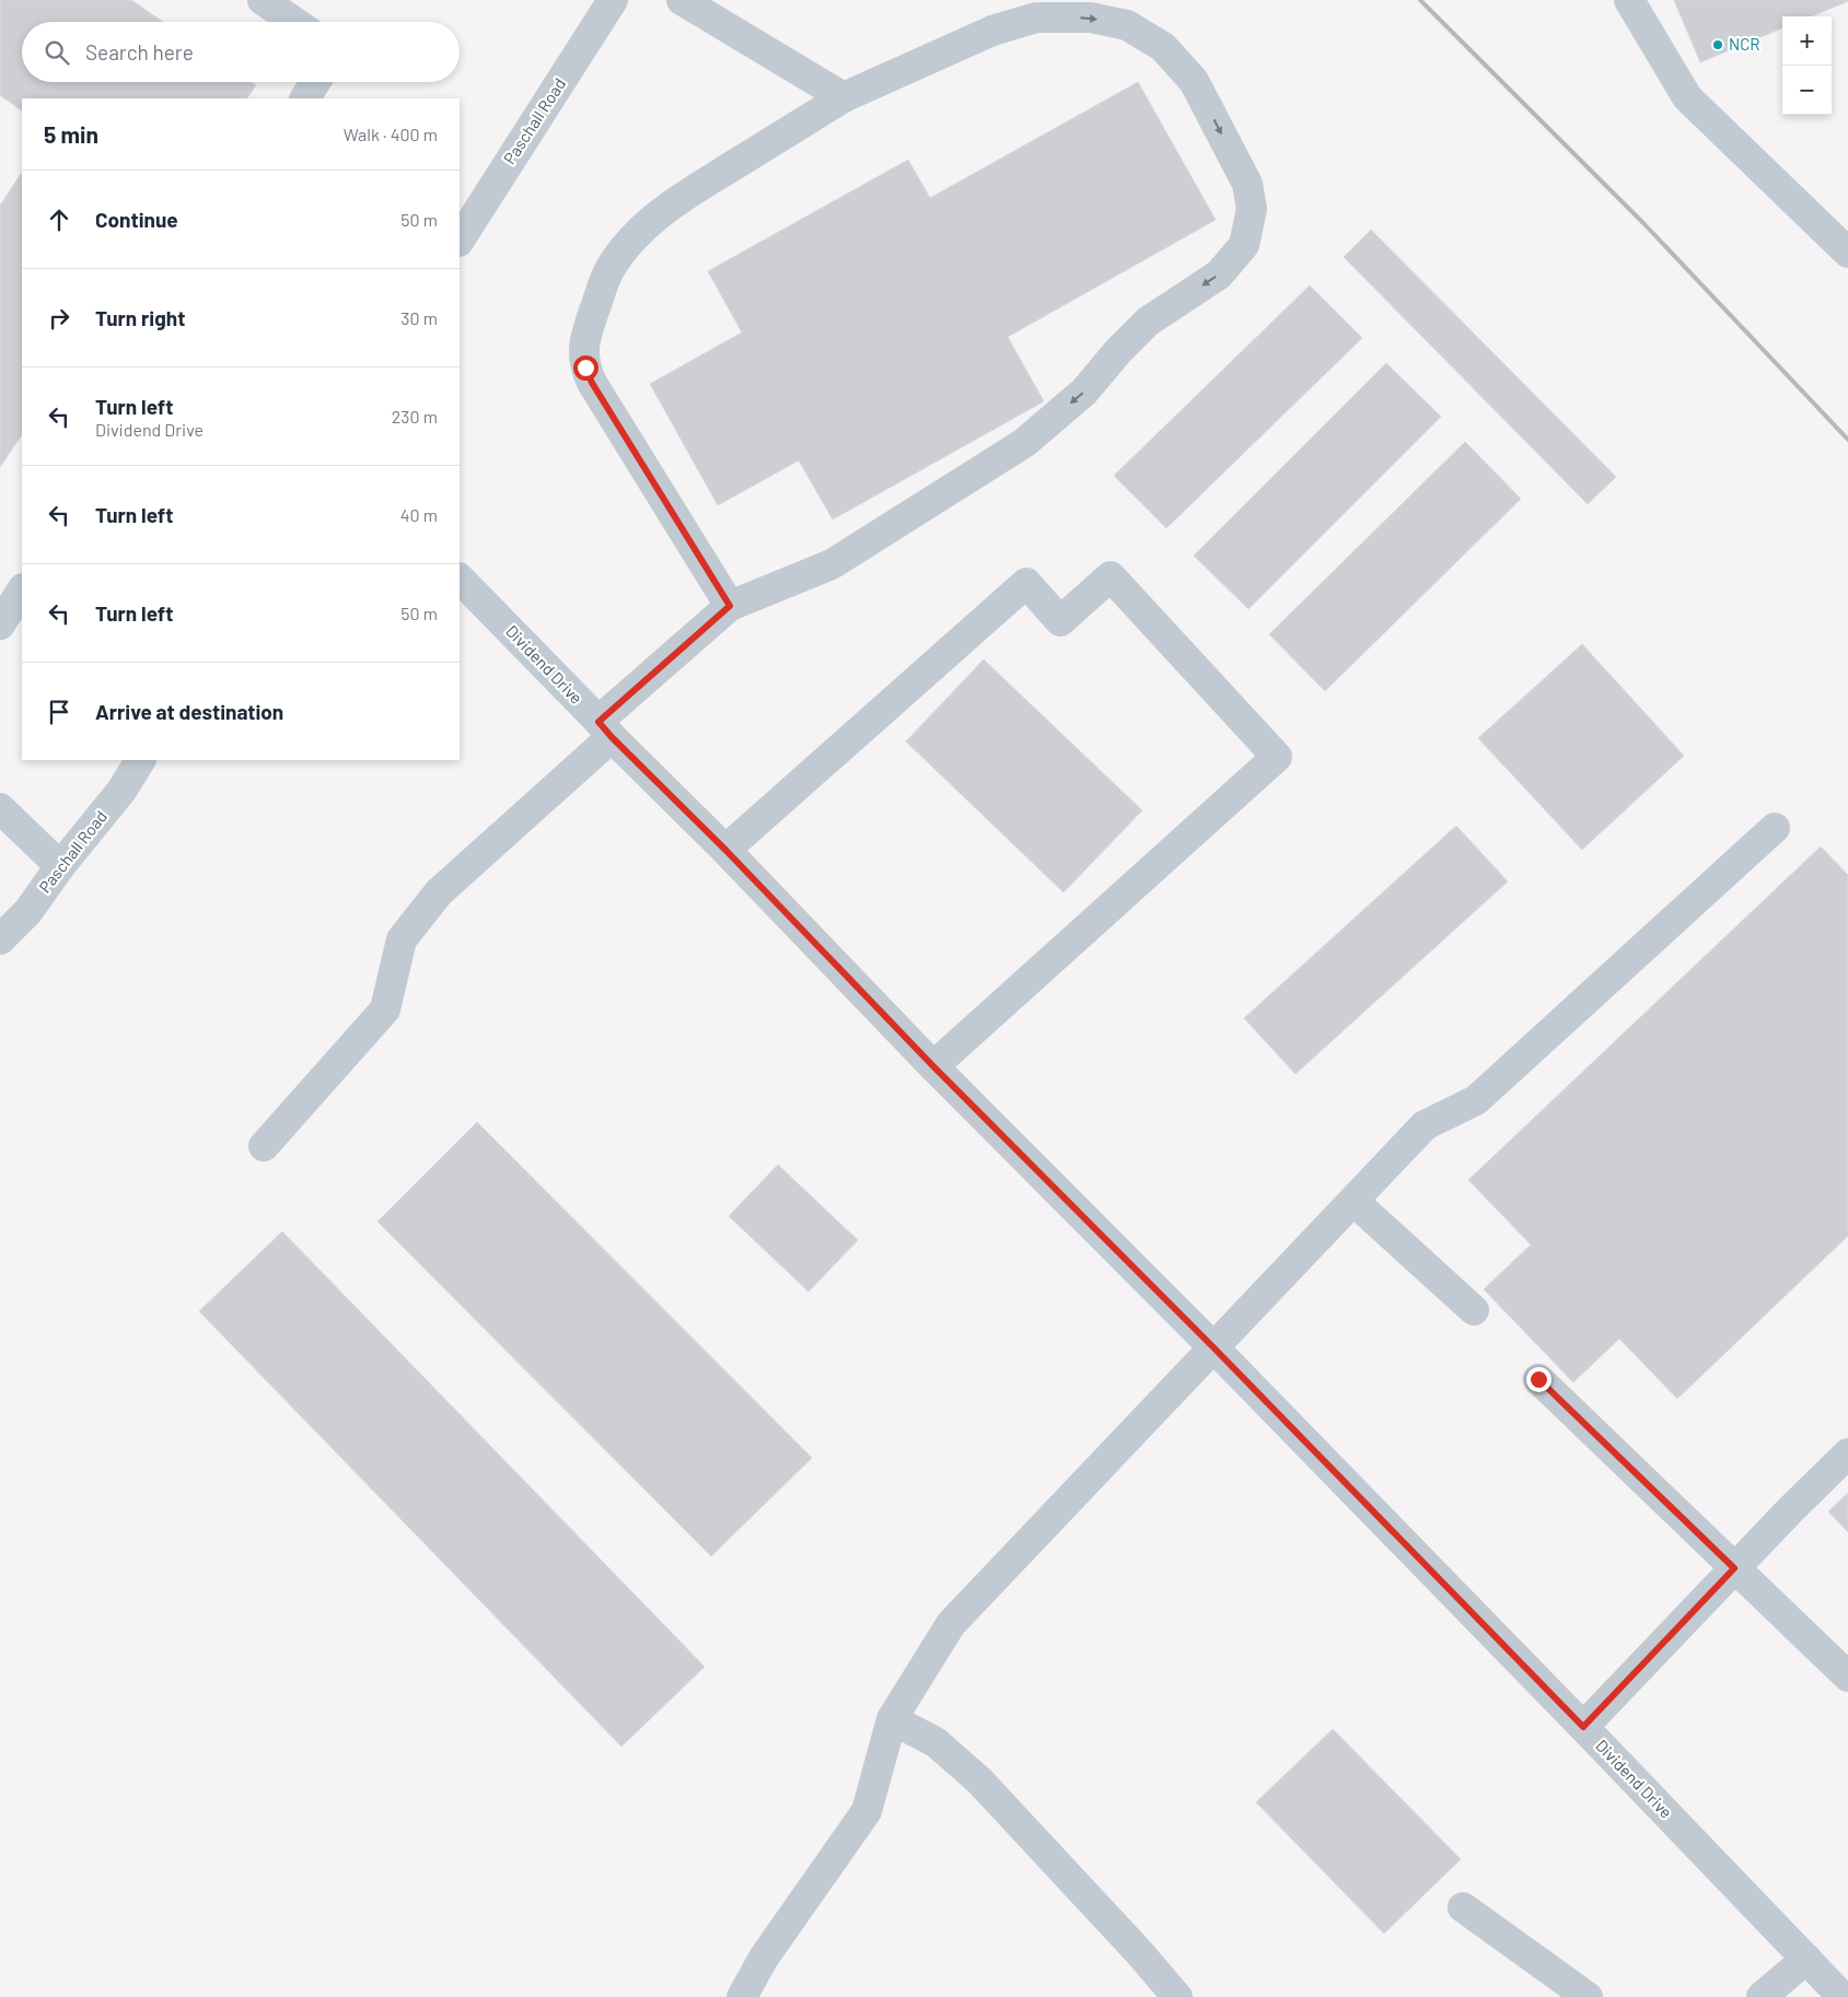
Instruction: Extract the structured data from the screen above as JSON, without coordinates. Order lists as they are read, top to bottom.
{
  "streets": {
    "street": ["Paschall Road", "Dividend Drive"]
  },
  "places": ["NCR"],
  "page": {
    "map_buttons": ["+", "−"],
    "search": "Search here",
    "heading": ["5 min", "Walk · 400 m"],
    "list": [
      ["Continue", "50 m"],
      ["Turn right", "30 m"],
      ["Turn left", "Dividend Drive", "230 m"],
      ["Turn left", "40 m"],
      ["Turn left", "50 m"],
      "Arrive at destination"
    ]
  }
}
